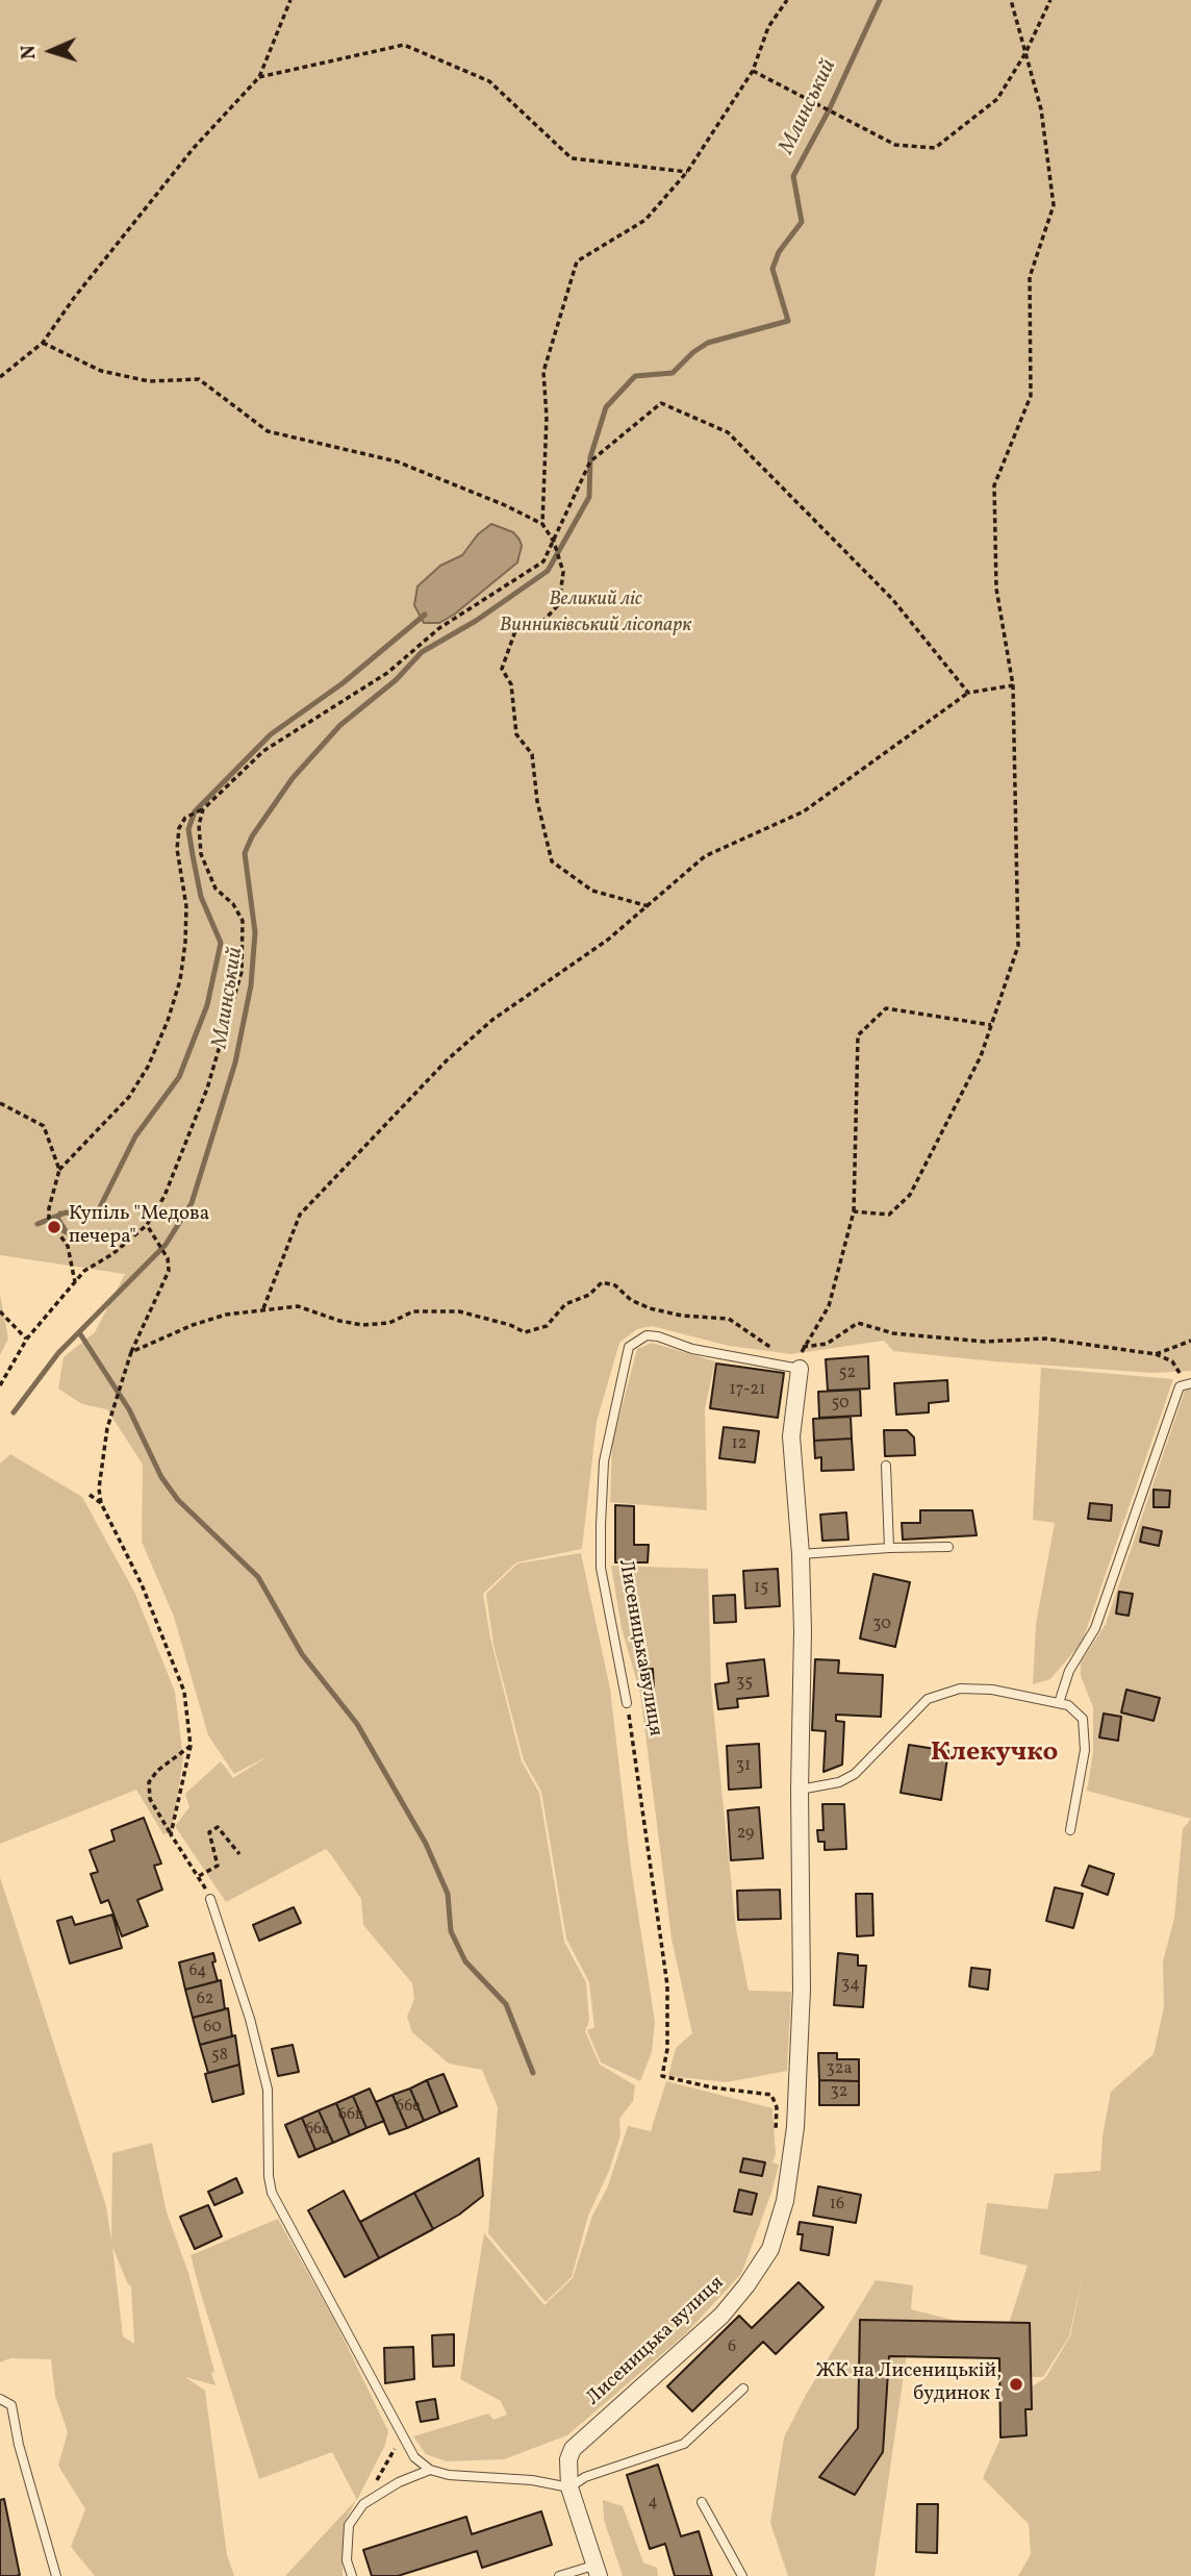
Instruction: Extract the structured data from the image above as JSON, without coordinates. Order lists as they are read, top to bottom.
{
  "streets": {
    "street": ["Лисеницька вулиця"]
  },
  "districts": ["Клекучко"],
  "water": ["Млинський"],
  "parks": ["Великий ліс", "Винниківський лісопарк"],
  "places": ["Купіль \"Медова печера\"", "ЖК на Лисеницькій, будинок 1"],
  "house_numbers": [
    "52",
    "17-21",
    "50",
    "12",
    "15",
    "30",
    "35",
    "31",
    "29",
    "64",
    "34",
    "62",
    "60",
    "58",
    "32а",
    "32",
    "66е",
    "66в",
    "66а",
    "16",
    "6",
    "4"
  ],
  "north": "left"
}
